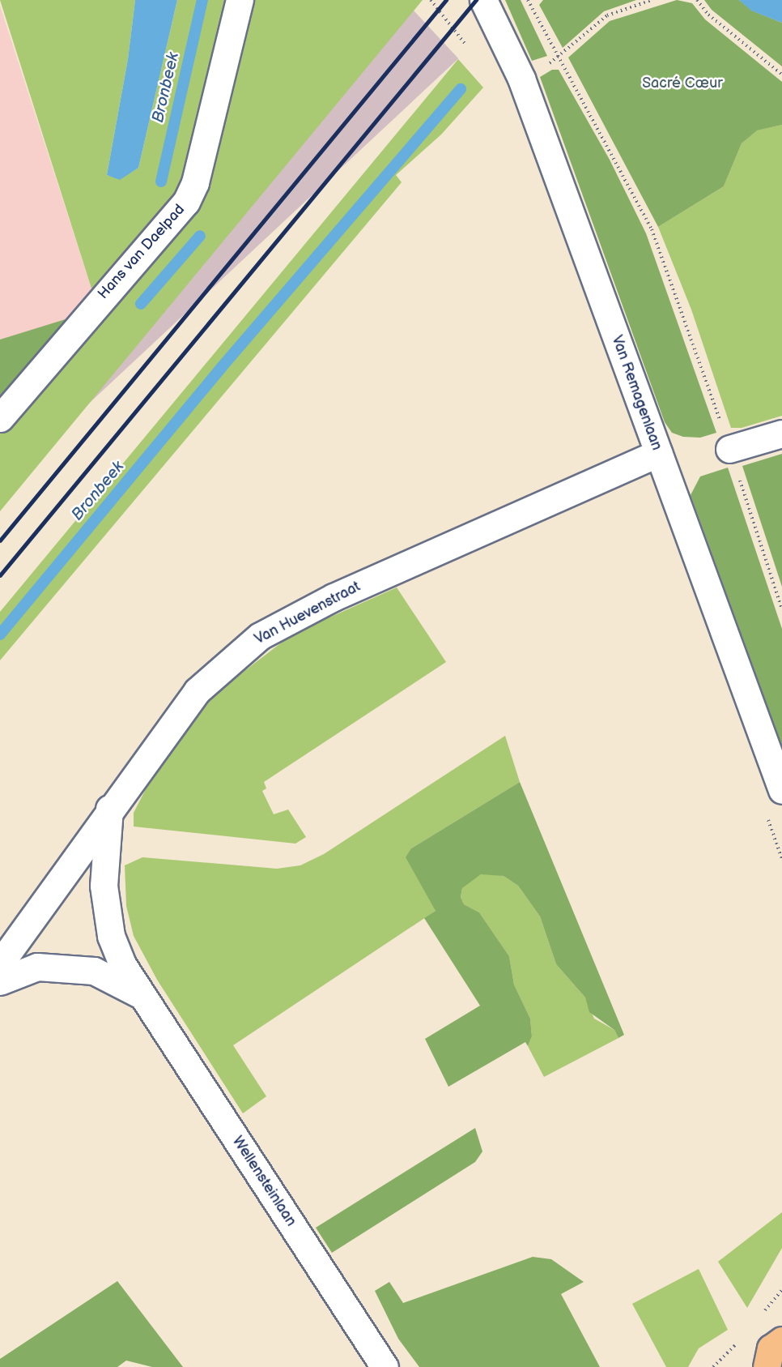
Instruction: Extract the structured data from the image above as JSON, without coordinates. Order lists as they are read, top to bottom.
{
  "streets": {
    "street": [
      "Hans van Daelpad",
      "Van Remagenlaan",
      "Van Huevenstraat",
      "Wellensteinlaan"
    ]
  },
  "crossings": [
    ["Van Remagenlaan", "Van Huevenstraat"],
    ["Van Huevenstraat", "Wellensteinlaan"]
  ],
  "water": ["Bronbeek"],
  "parks": ["Sacré Cœur"]
}
